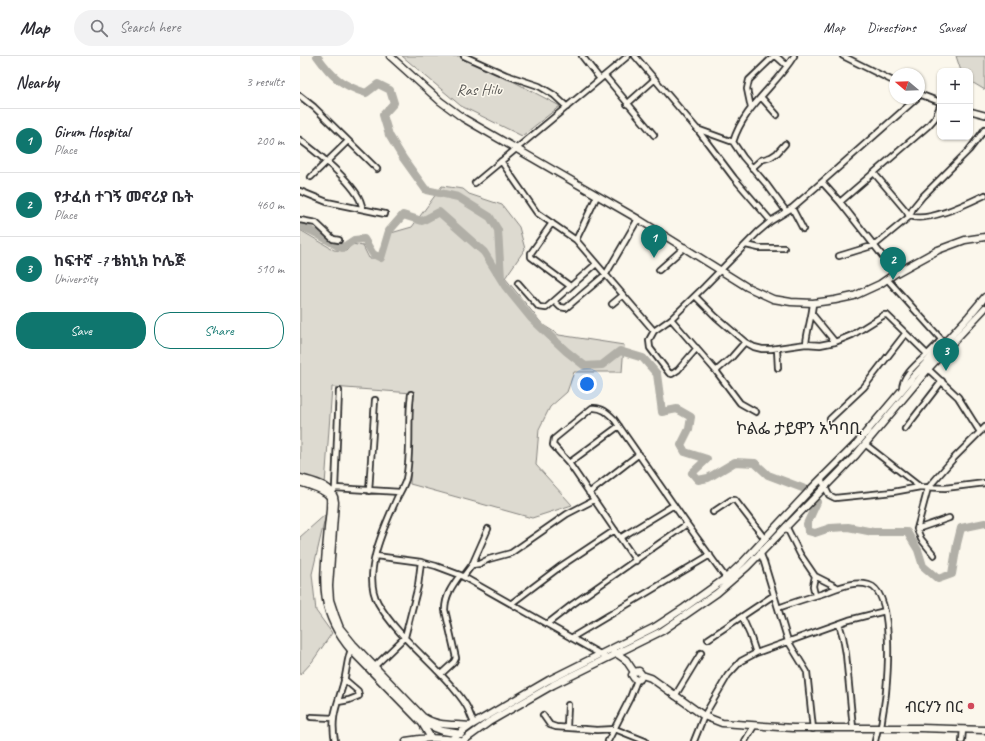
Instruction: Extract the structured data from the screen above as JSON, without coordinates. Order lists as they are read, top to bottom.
{
  "districts": ["ኮልፌ ታይዋን አካባቢ"],
  "parks": ["Ras Hilu"],
  "places": ["ብርሃን በር"],
  "north": "left",
  "page": {
    "header": "Map",
    "search": "Search here",
    "nav": ["Map", "Directions", "Saved"],
    "heading": ["Nearby", "3 results"],
    "map_buttons": ["+", "−"],
    "list": [
      {
        "mark": "1",
        "name": "Girum Hospital",
        "note": "Place",
        "value": "200 m"
      },
      {
        "mark": "2",
        "name": "የታፈሰ ተገኝ መኖሪያ ቤት",
        "note": "Place",
        "value": "460 m"
      },
      {
        "mark": "3",
        "name": "ከፍተኛ -7 ቴክኒክ ኮሌጅ",
        "note": "University",
        "value": "510 m"
      }
    ],
    "pins": ["1", "2", "3"],
    "buttons": ["Save", "Share"]
  }
}
